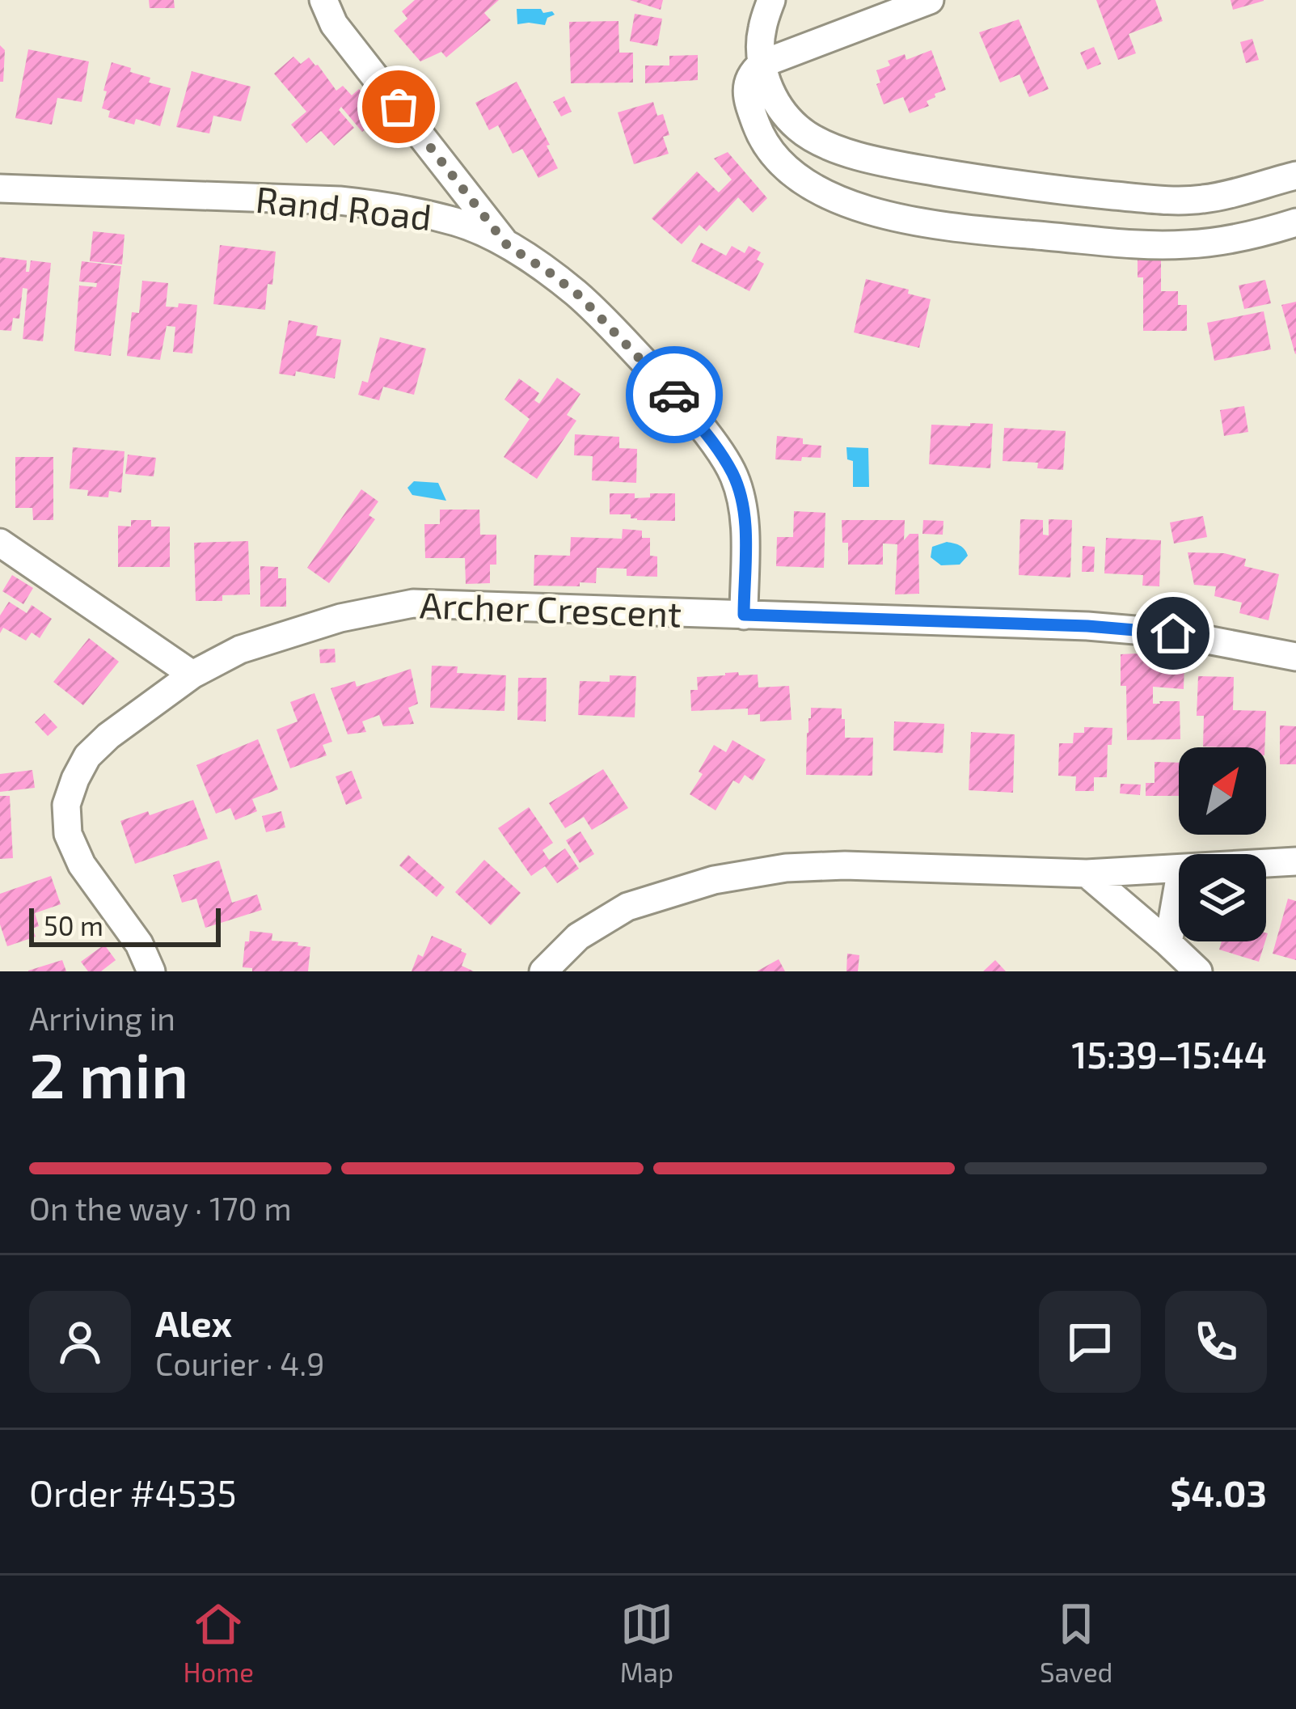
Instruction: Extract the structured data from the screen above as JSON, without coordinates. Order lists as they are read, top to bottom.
{
  "streets": {
    "street": ["Rand Road", "Archer Crescent"]
  },
  "crossings": [
    ["Rand Road", "Archer Crescent"]
  ],
  "scale_bar": "50 m",
  "north": "top right",
  "page": {
    "scale": "50 m",
    "heading": ["2 min", "Arriving in", "15:39–15:44"],
    "panel": [
      "Alex",
      "Courier · 4.9",
      "Order #4535",
      "$4.03"
    ],
    "bar": "On the way · 170 m",
    "tabs": ["Home", "Map", "Saved"]
  }
}
